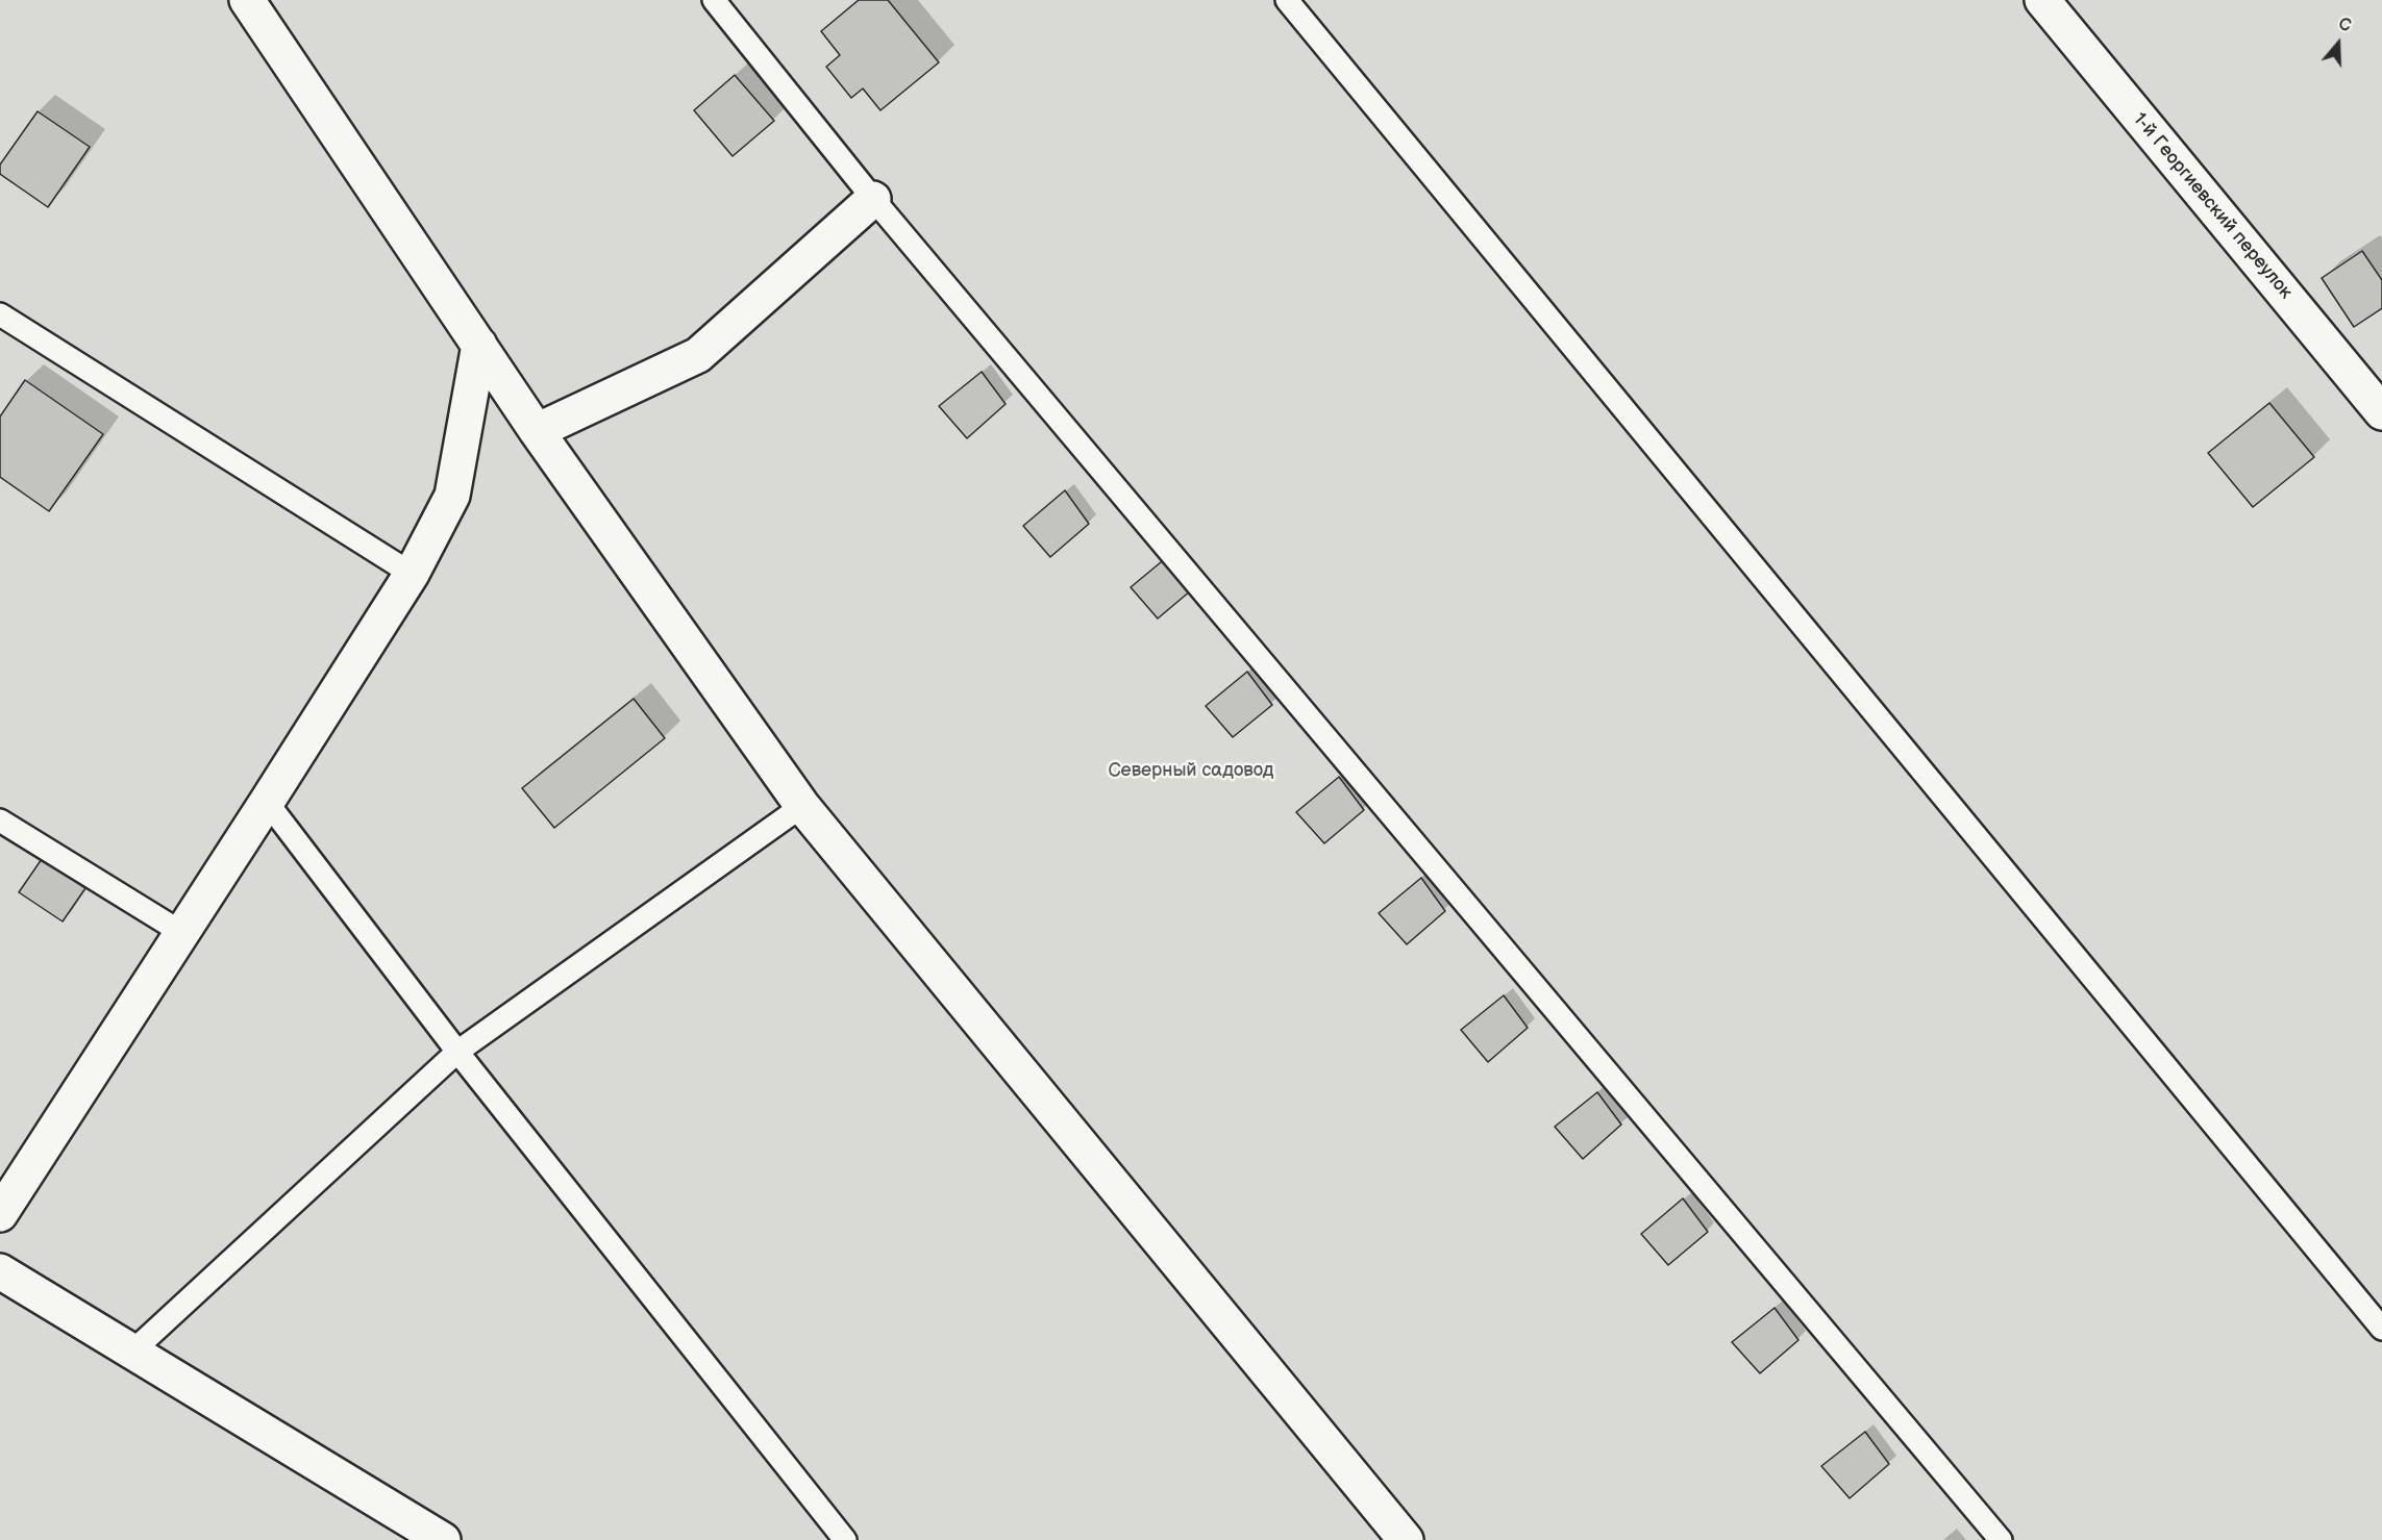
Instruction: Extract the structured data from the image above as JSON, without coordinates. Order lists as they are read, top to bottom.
{
  "streets": {
    "street": ["1-й Георгиевский переулок"]
  },
  "parks": ["Северный садовод"],
  "north": "top"
}
